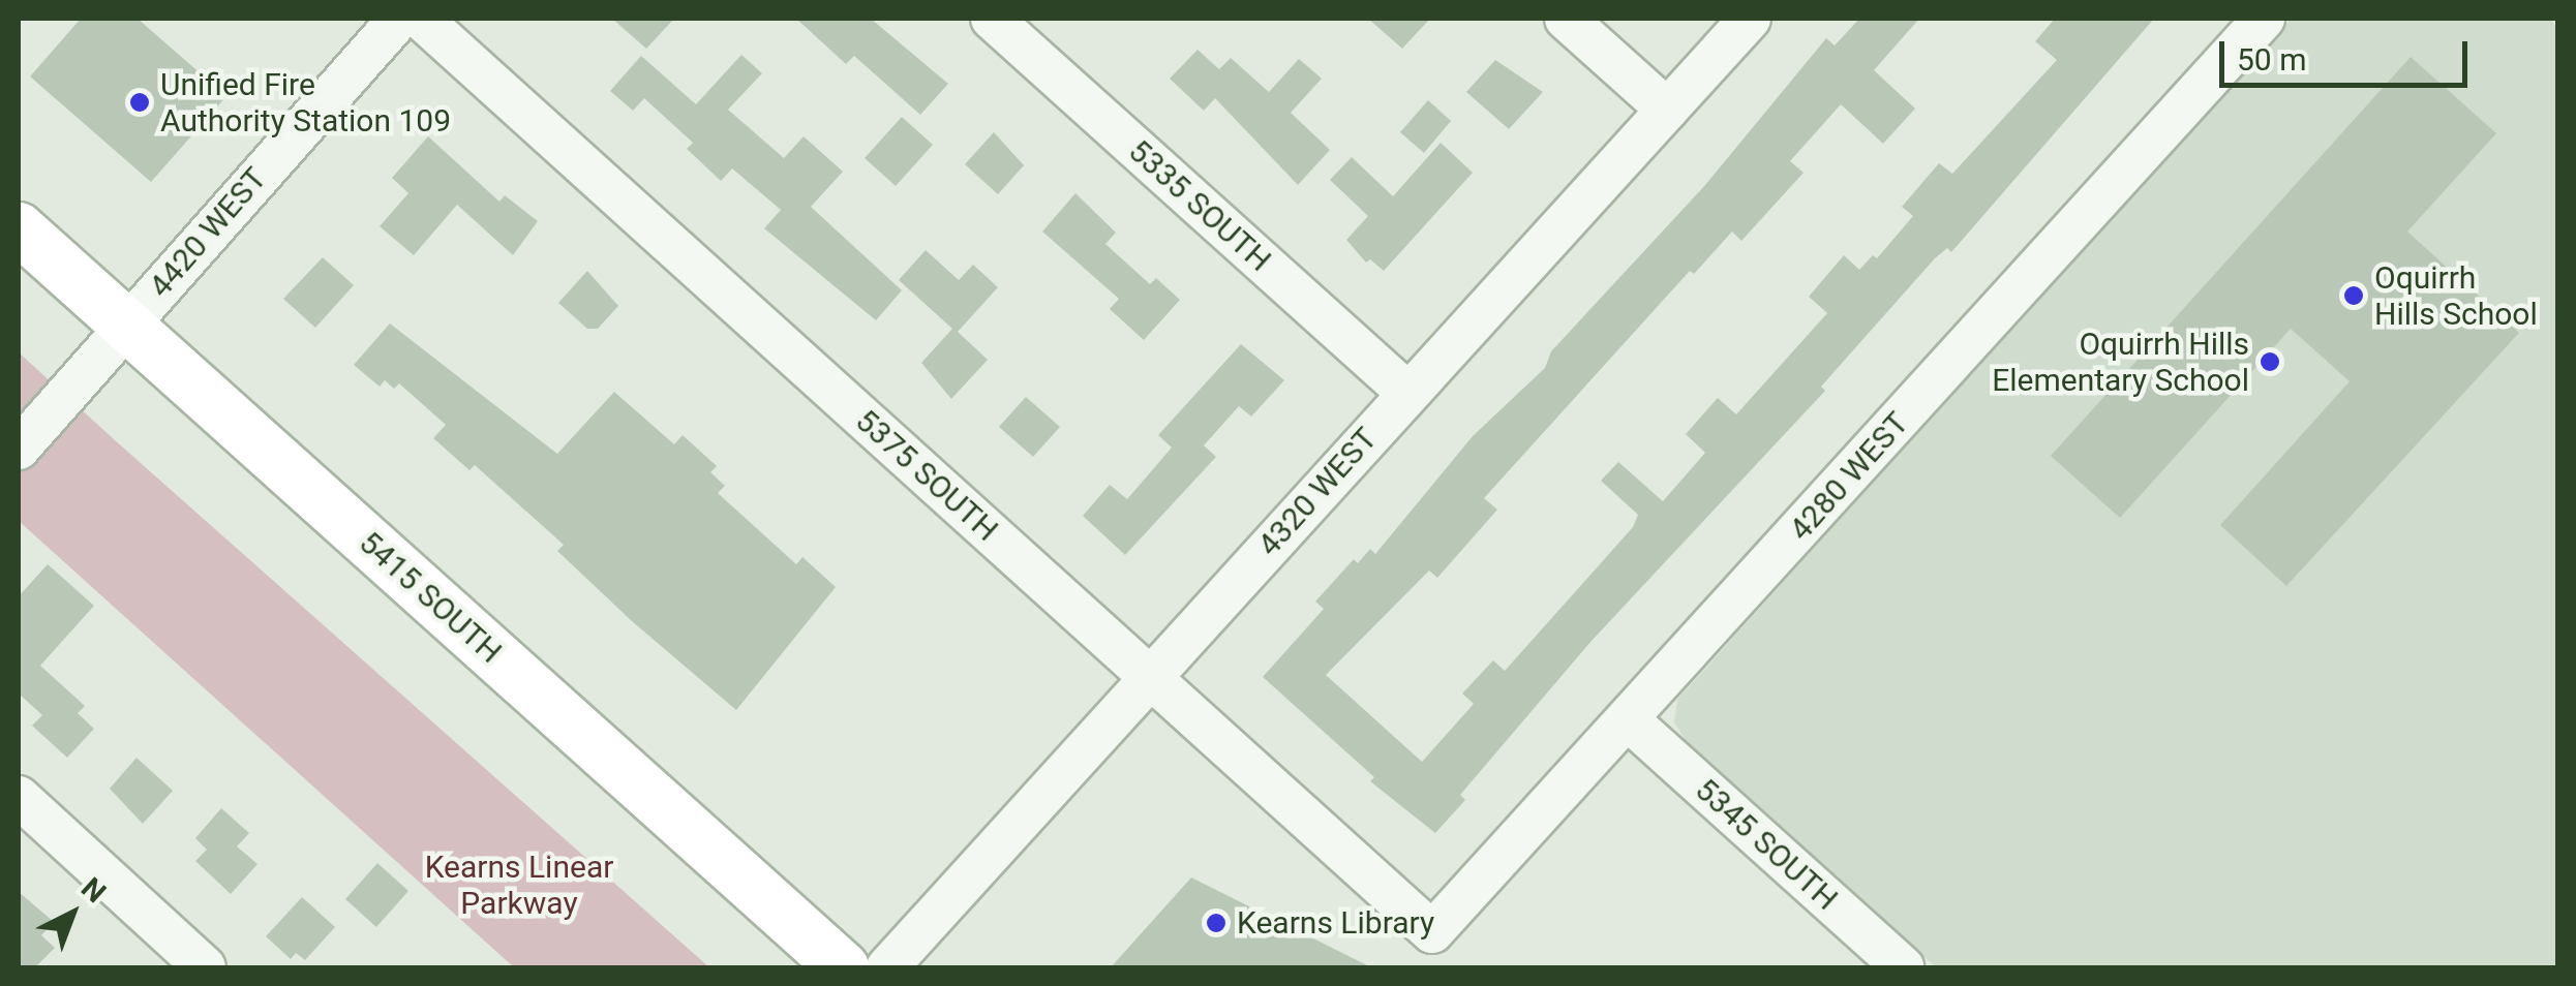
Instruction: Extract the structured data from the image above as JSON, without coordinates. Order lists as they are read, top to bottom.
{
  "streets": {
    "main road": ["5415 SOUTH"],
    "street": [
      "5335 SOUTH",
      "4420 WEST",
      "5375 SOUTH",
      "4280 WEST",
      "4320 WEST",
      "5345 SOUTH"
    ]
  },
  "crossings": [
    ["5335 SOUTH", "4320 WEST"],
    ["4420 WEST", "5415 SOUTH"],
    ["5375 SOUTH", "4280 WEST"],
    ["5375 SOUTH", "4320 WEST"],
    ["4280 WEST", "5345 SOUTH"]
  ],
  "parks": ["Kearns Linear Parkway"],
  "places": [
    "Unified Fire Authority Station 109",
    "Oquirrh Hills School",
    "Oquirrh Hills Elementary School",
    "Kearns Library"
  ],
  "scale_bar": "50 m",
  "north": "top right"
}
